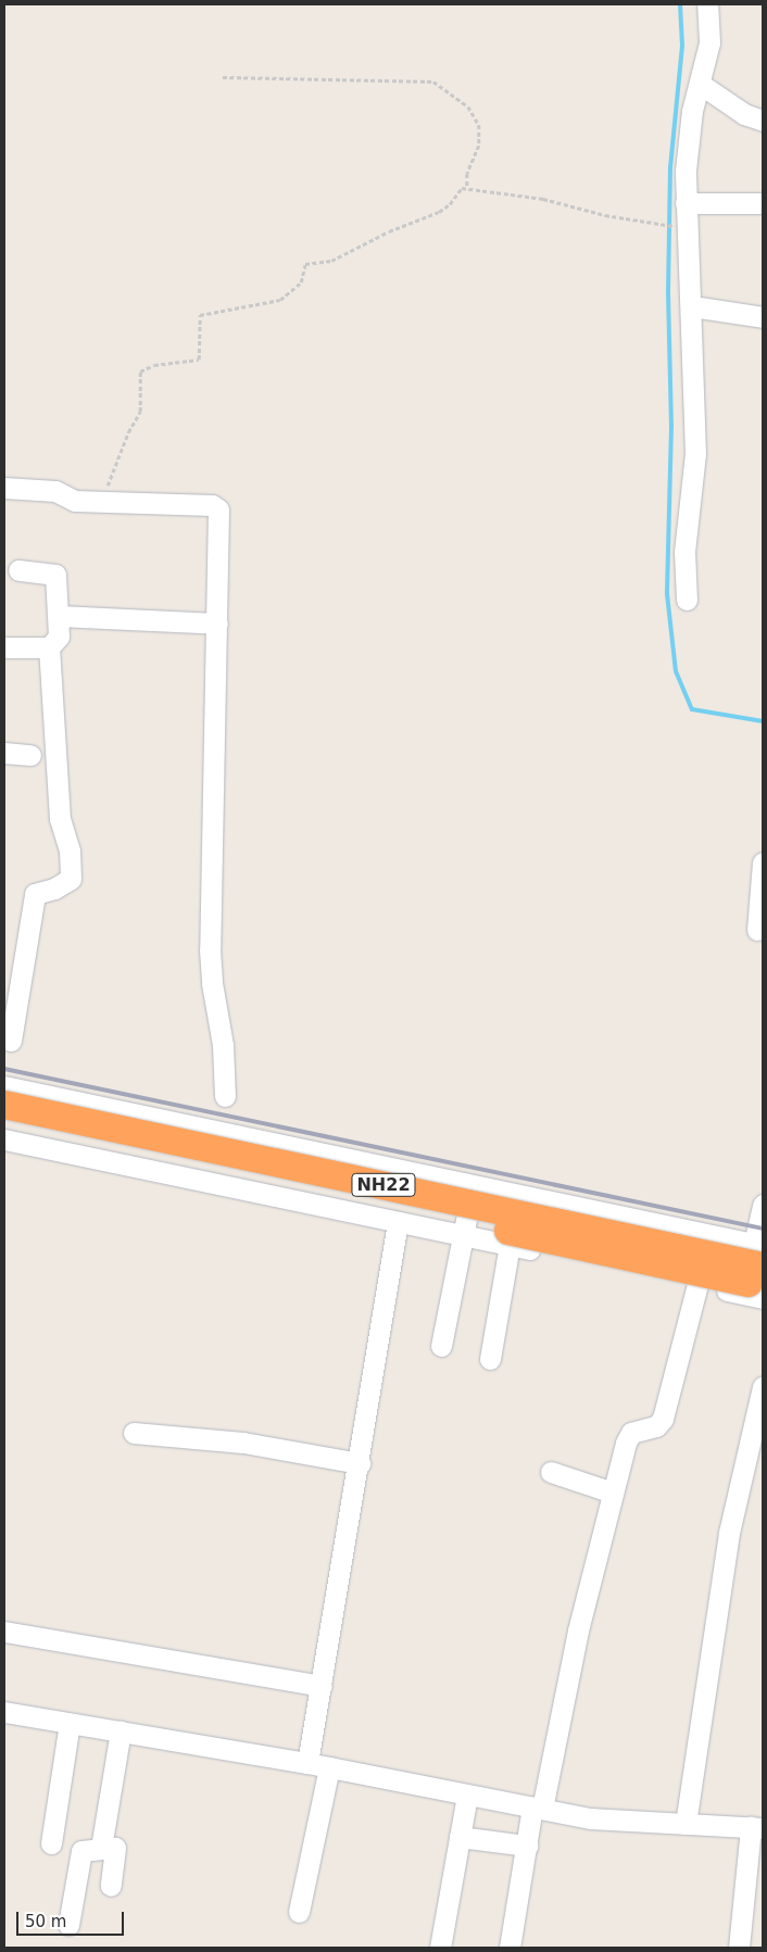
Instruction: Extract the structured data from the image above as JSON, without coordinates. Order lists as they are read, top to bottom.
{
  "streets": {
    "highway": ["NH22"]
  },
  "scale_bar": "50 m"
}
